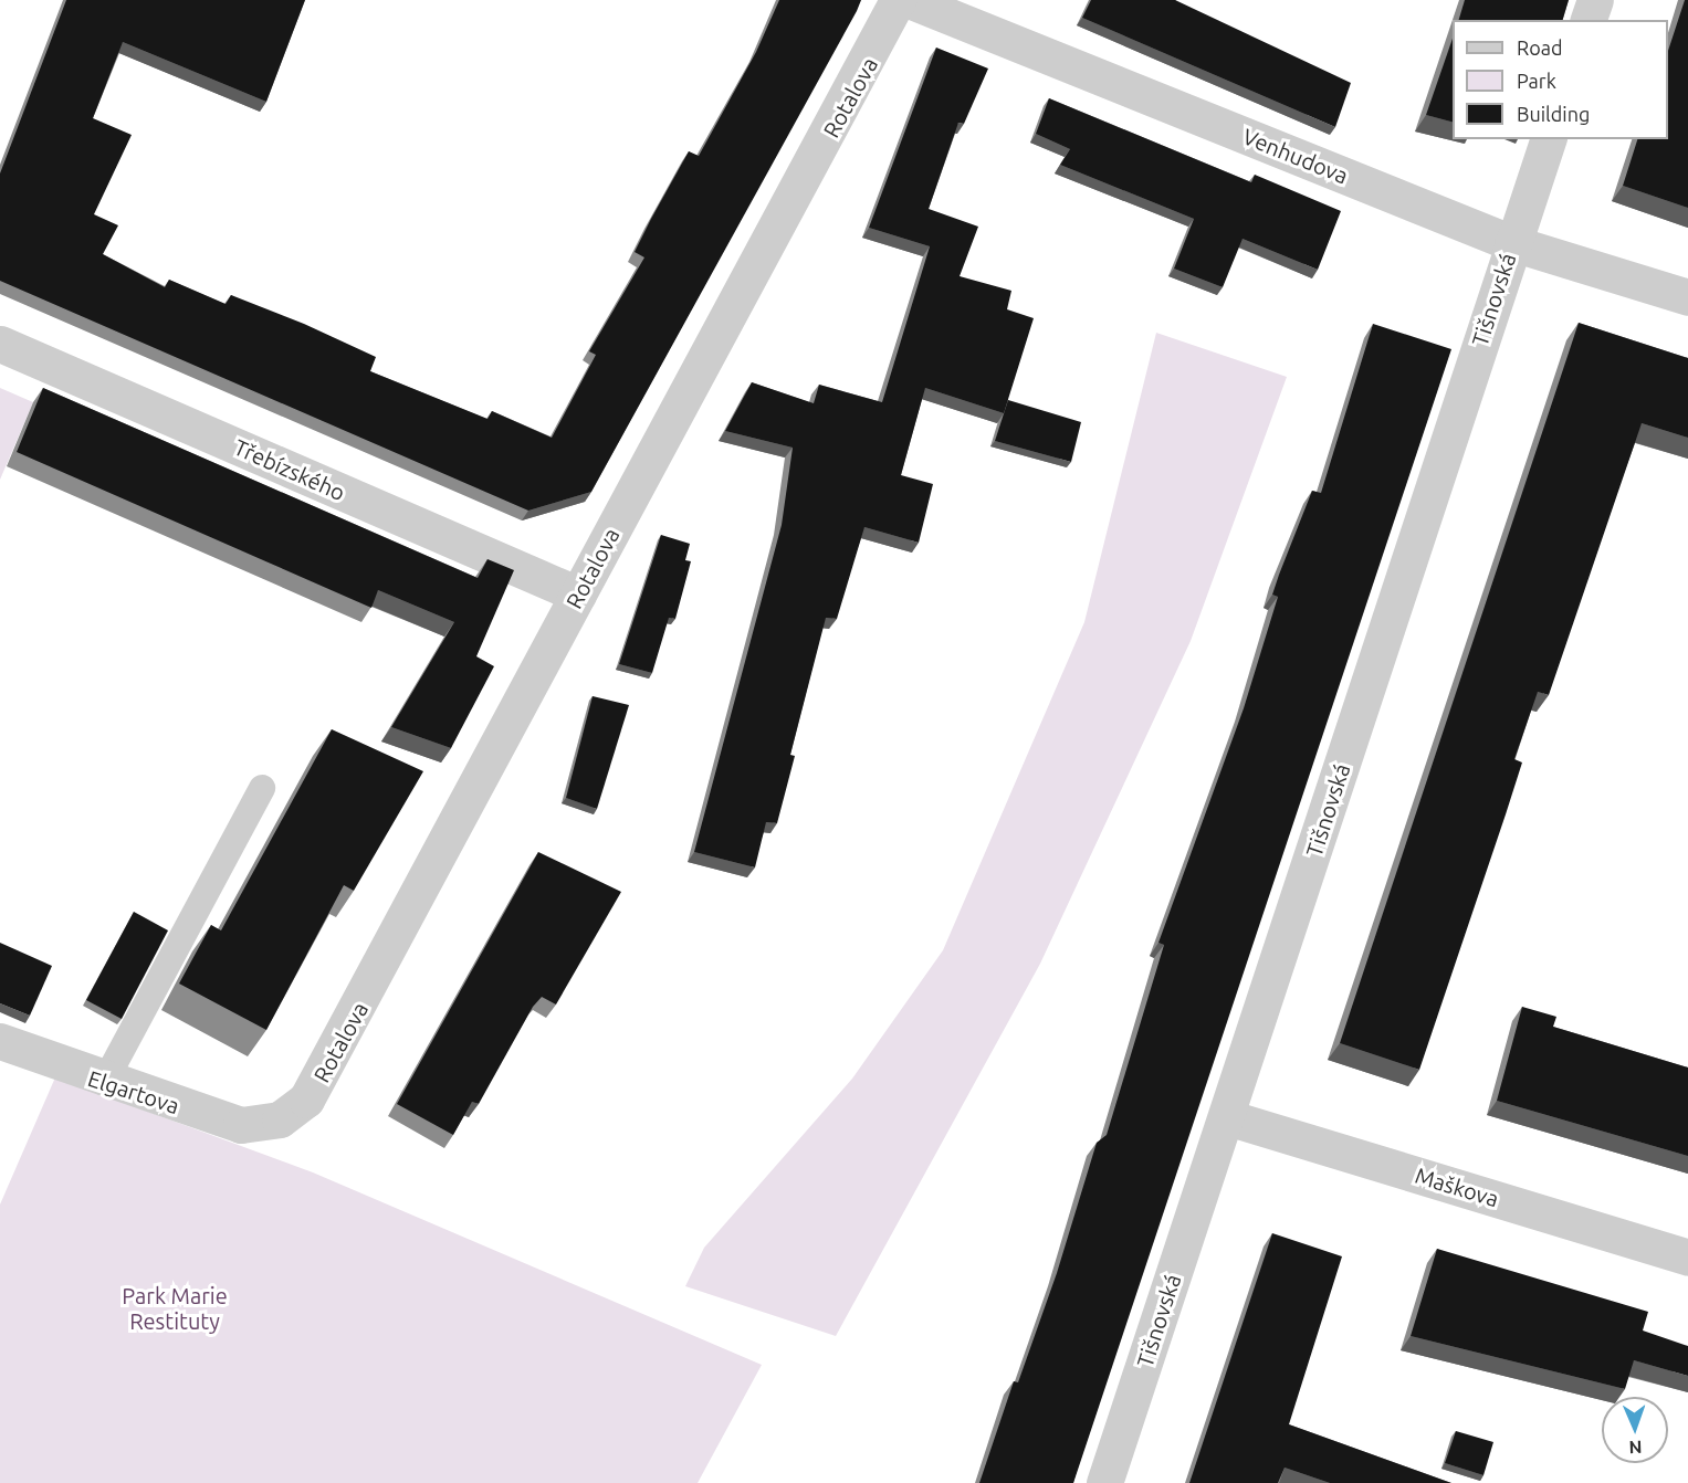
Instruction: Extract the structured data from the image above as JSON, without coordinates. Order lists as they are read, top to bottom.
{
  "streets": {
    "street": [
      "Rotalova",
      "Venhudova",
      "Tišnovská",
      "Třebízského",
      "Elgartova",
      "Maškova"
    ]
  },
  "crossings": [
    ["Rotalova", "Třebízského"],
    ["Rotalova", "Elgartova"],
    ["Venhudova", "Tišnovská"],
    ["Tišnovská", "Maškova"]
  ],
  "parks": ["Park Marie Restituty"],
  "legend": ["Road", "Park", "Building"],
  "north": "bottom"
}
